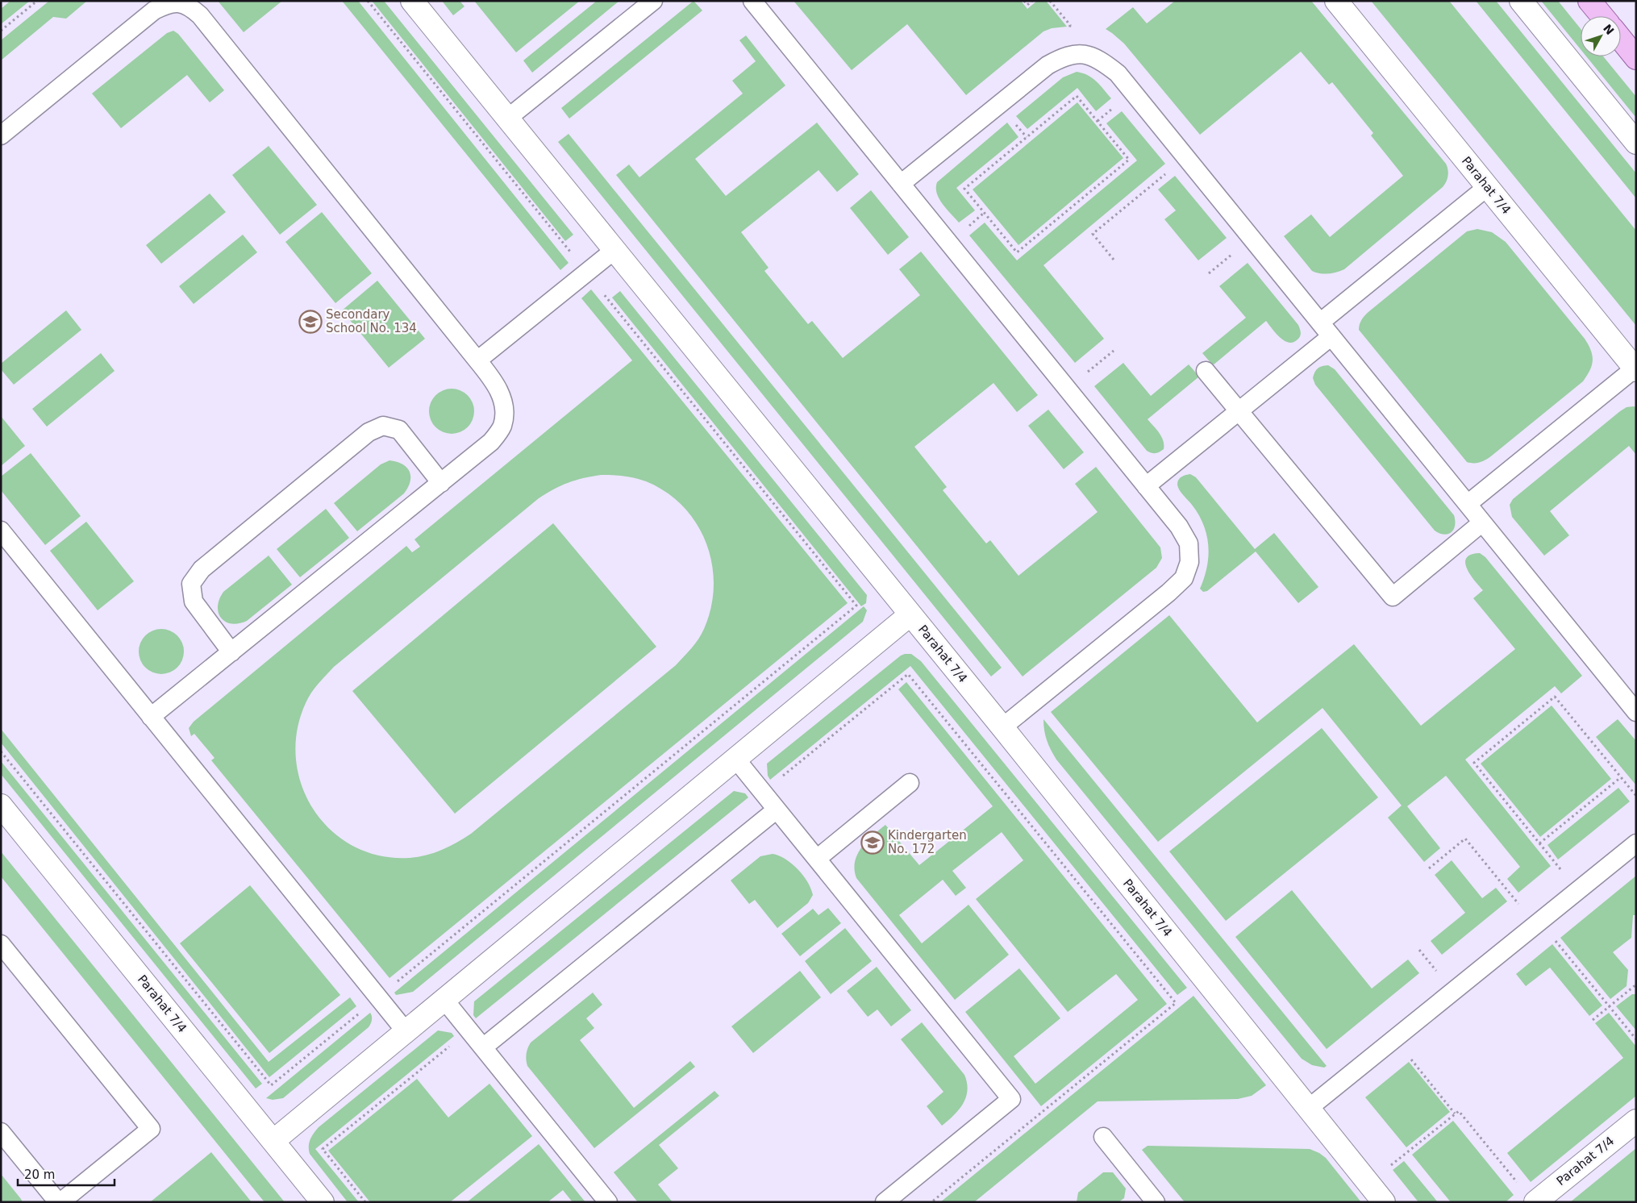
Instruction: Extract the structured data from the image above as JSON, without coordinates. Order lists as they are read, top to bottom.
{
  "streets": {
    "street": ["Parahat 7/4"]
  },
  "places": {
    "school or university": ["Secondary School No. 134", "Kindergarten No. 172"]
  },
  "scale_bar": "20 m",
  "north": "top right"
}
